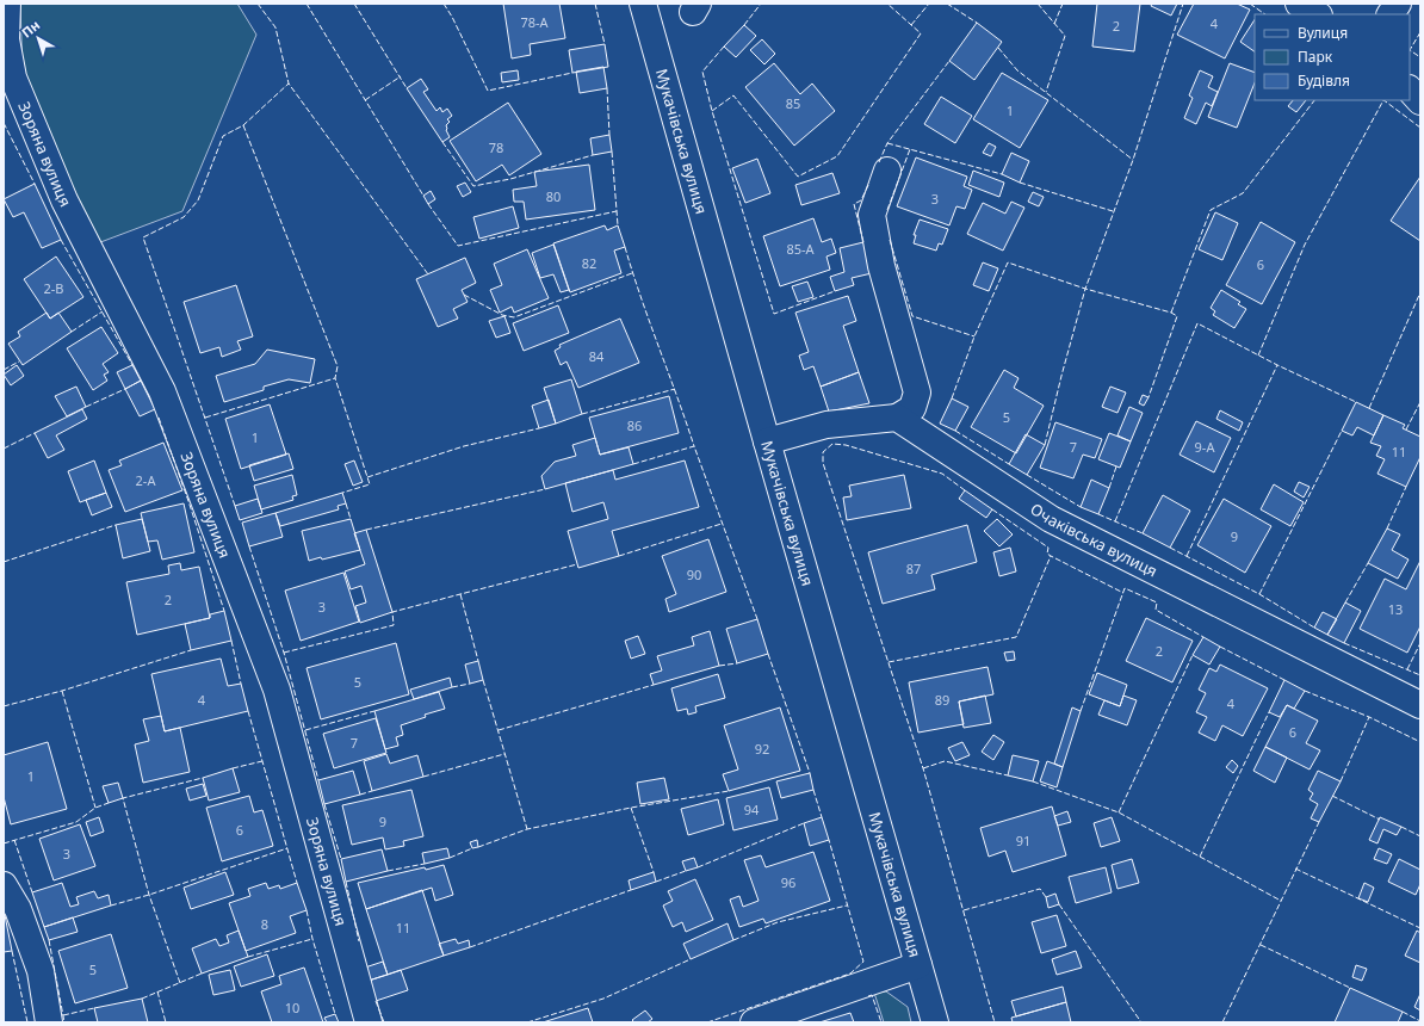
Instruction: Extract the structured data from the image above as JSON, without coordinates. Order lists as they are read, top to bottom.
{
  "streets": {
    "street": ["Мукачівська вулиця", "Зоряна вулиця", "Очаківська вулиця"]
  },
  "house_numbers": [
    "78-А",
    "4",
    "2",
    "85",
    "1",
    "78",
    "80",
    "3",
    "85-А",
    "82",
    "6",
    "2-В",
    "84",
    "5",
    "86",
    "1",
    "7",
    "9-А",
    "11",
    "2-А",
    "9",
    "87",
    "90",
    "2",
    "3",
    "13",
    "2",
    "5",
    "4",
    "89",
    "4",
    "6",
    "7",
    "92",
    "1",
    "94",
    "9",
    "6",
    "91",
    "3",
    "96",
    "8",
    "11",
    "5",
    "10"
  ],
  "legend": ["Вулиця", "Парк", "Будівля"],
  "north": "top left"
}
